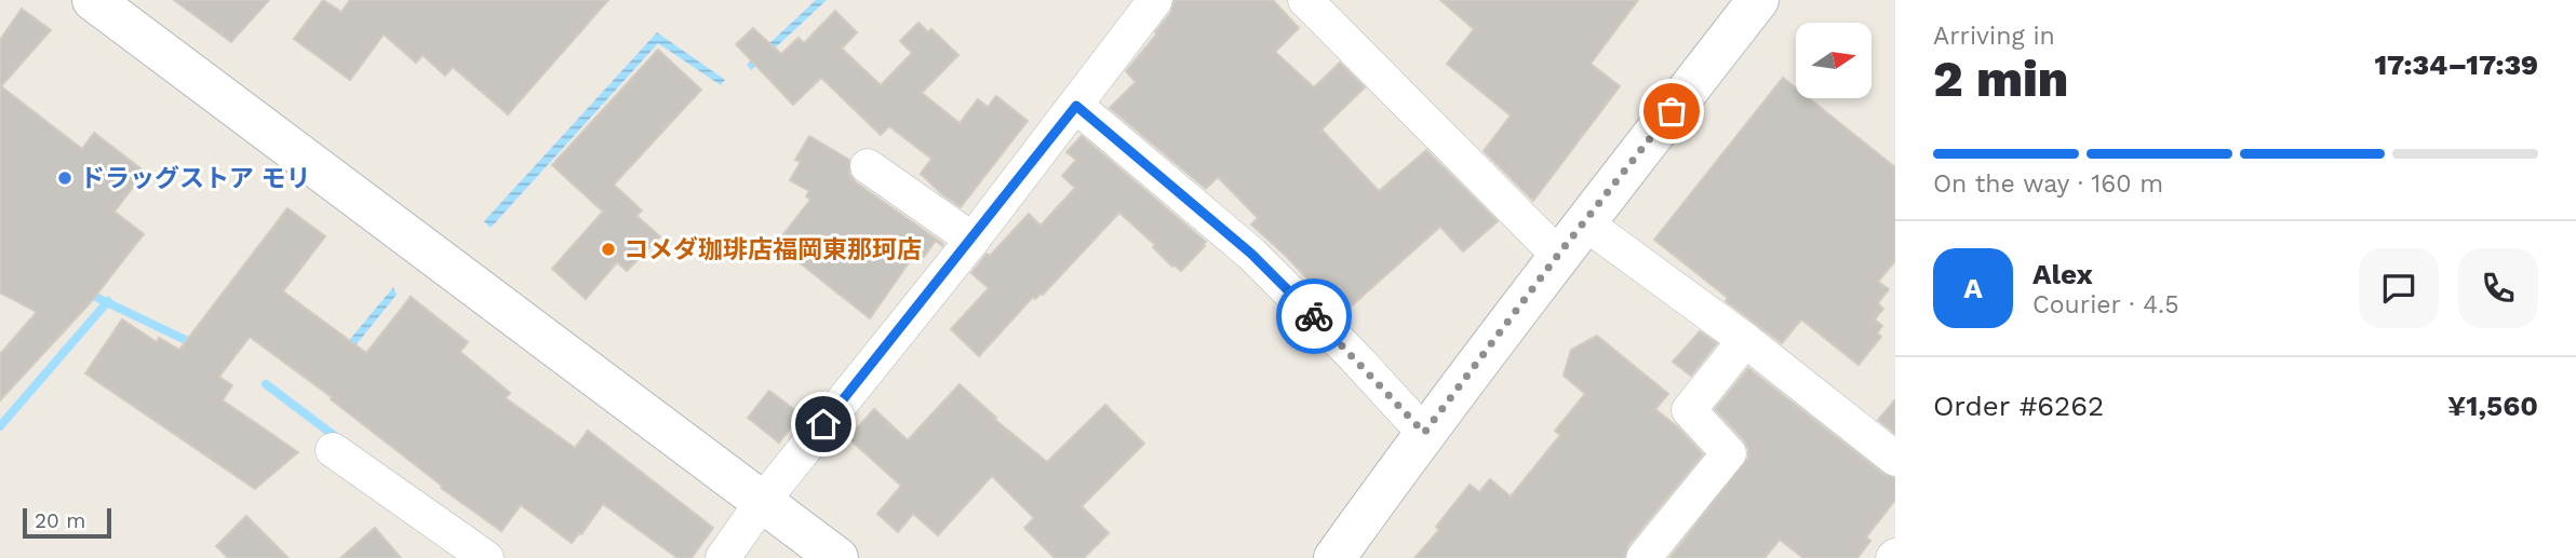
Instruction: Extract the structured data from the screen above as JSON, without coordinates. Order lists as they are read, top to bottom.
{
  "places": ["ドラッグストア モリ", "コメダ珈琲店福岡東那珂店"],
  "scale_bar": "20 m",
  "north": "right",
  "page": {
    "heading": ["2 min", "Arriving in", "17:34–17:39"],
    "panel": [
      "Alex",
      "Courier · 4.5",
      "Order #6262",
      "¥1,560"
    ],
    "bar": "On the way · 160 m",
    "round": "A",
    "scale": "20 m"
  }
}
